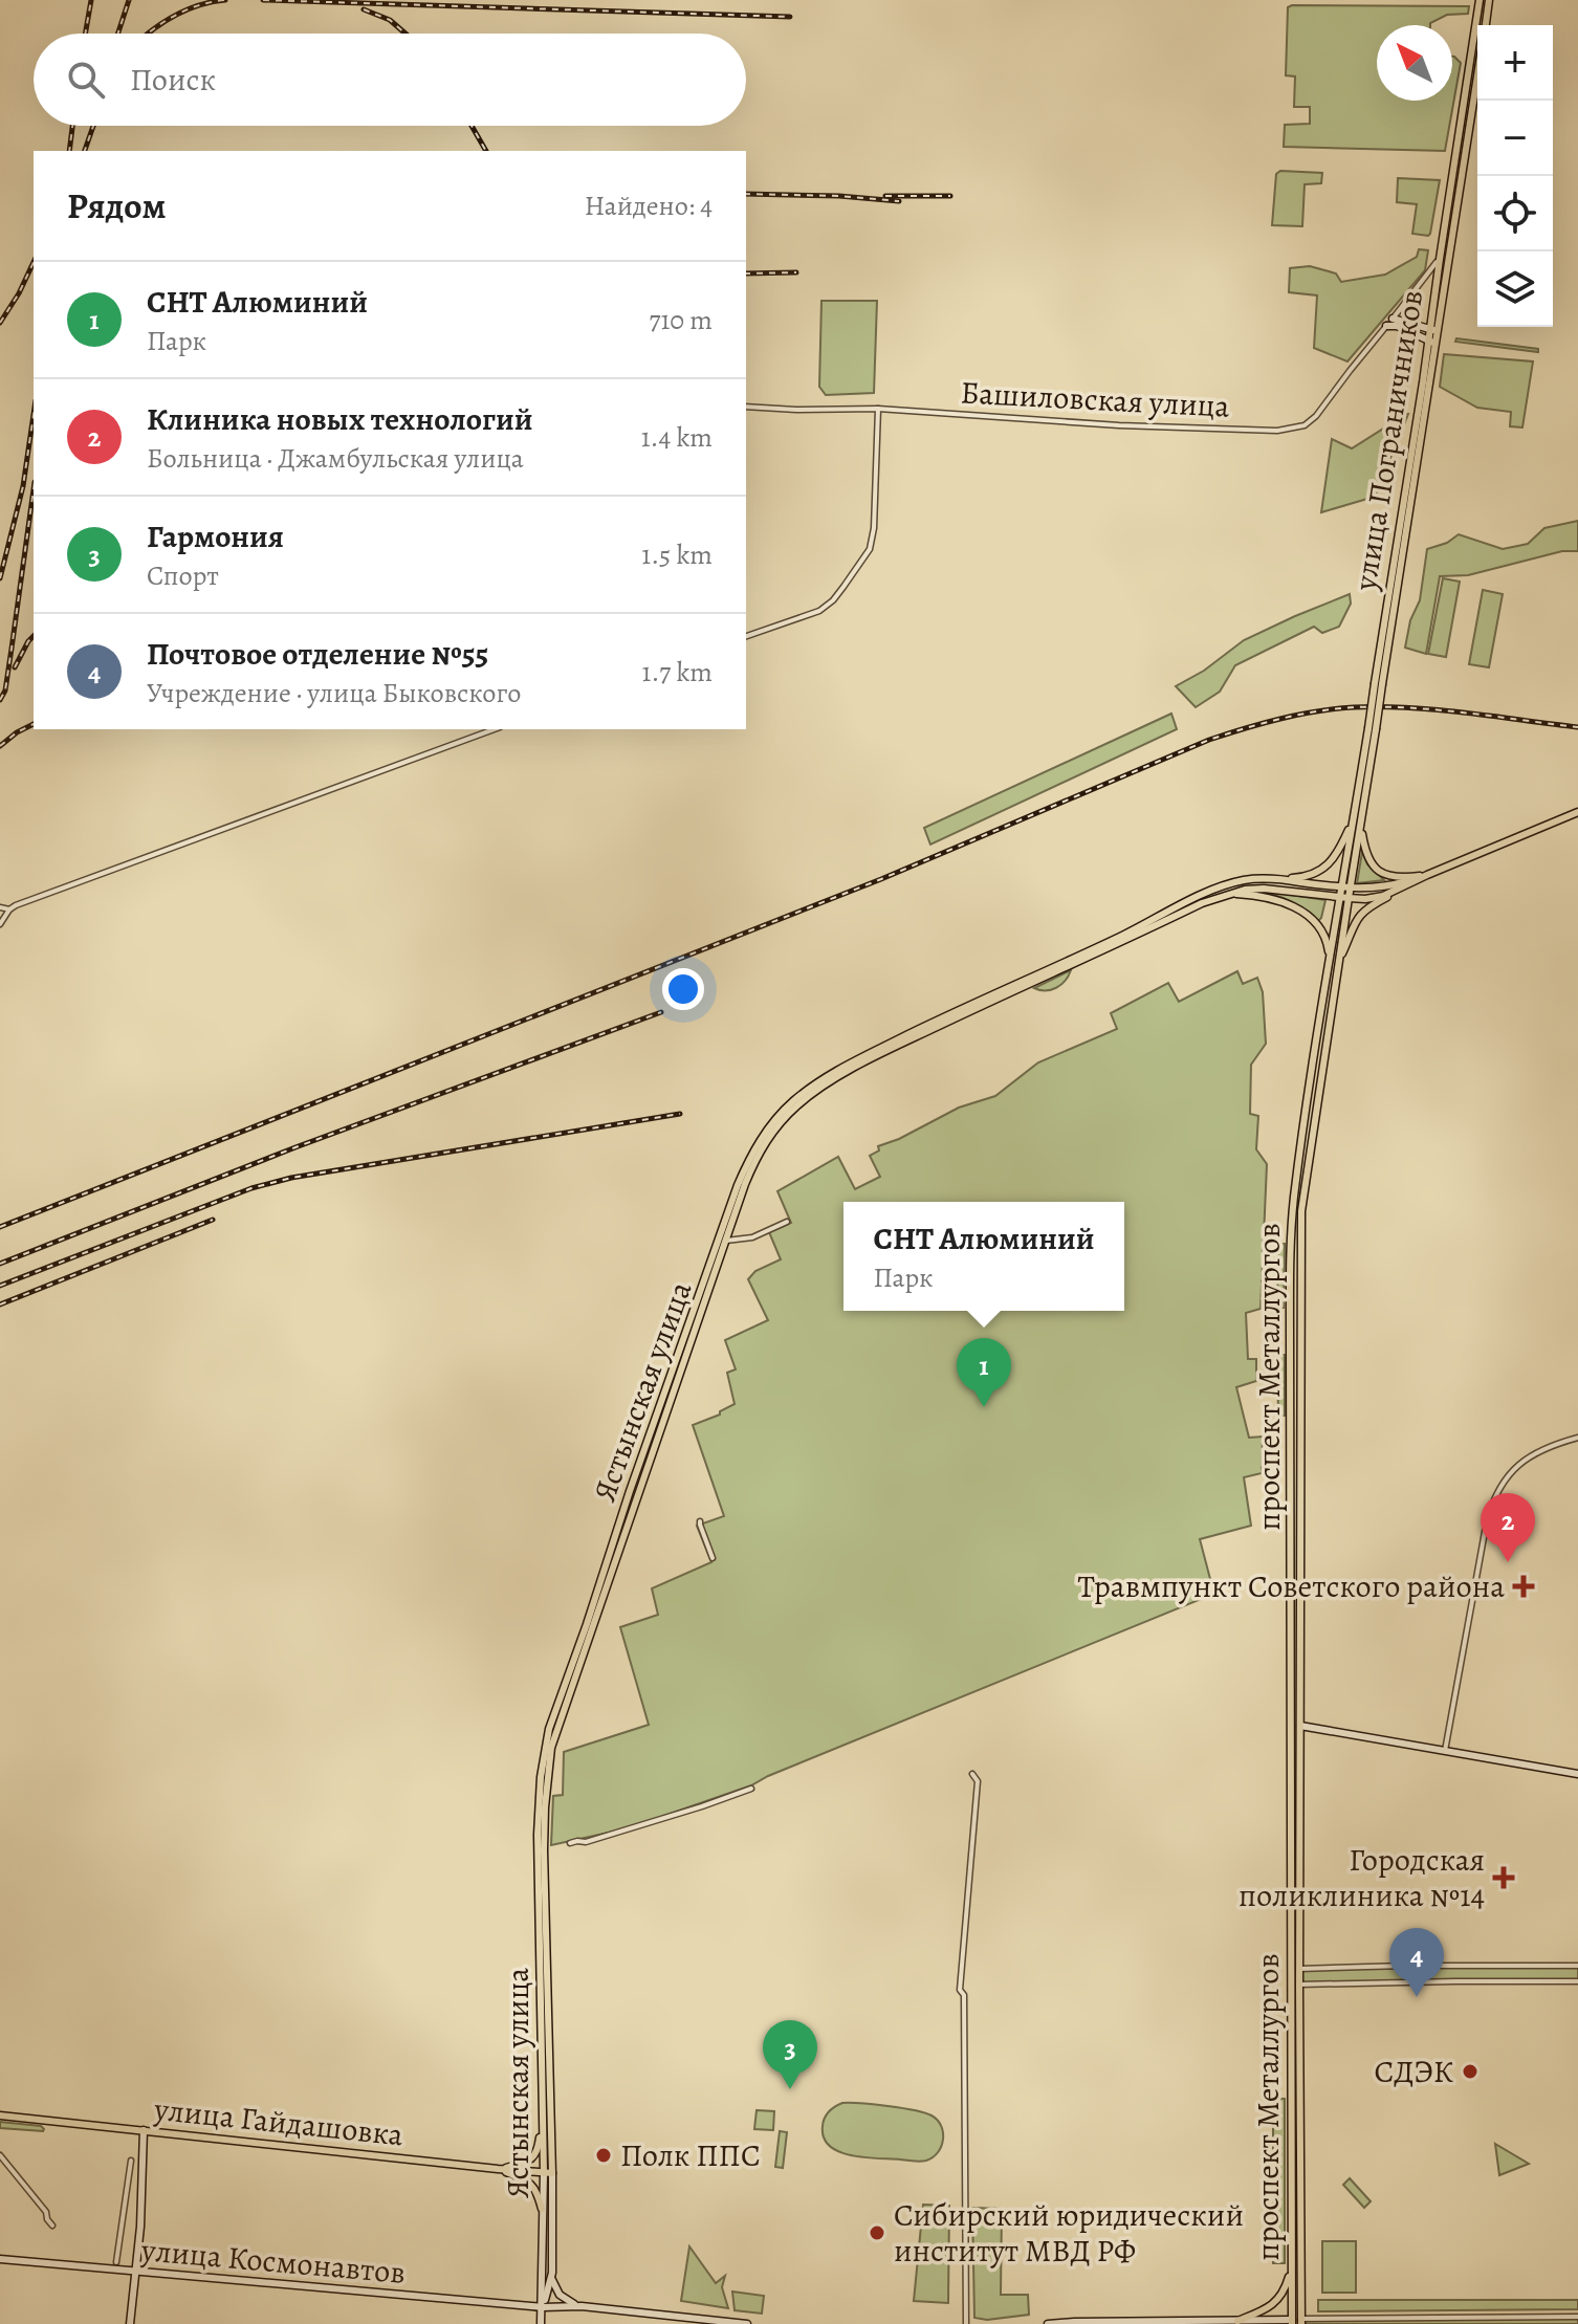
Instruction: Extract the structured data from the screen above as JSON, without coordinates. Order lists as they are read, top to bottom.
{
  "streets": {
    "main road": [
      "улица Пограничников",
      "проспект Металлургов",
      "Ястынская улица",
      "улица Гайдашовка",
      "улица Космонавтов"
    ],
    "street": ["Башиловская улица"]
  },
  "crossings": [
    ["Башиловская улица", "улица Пограничников"],
    ["улица Пограничников", "проспект Металлургов"],
    ["улица Пограничников", "Ястынская улица"],
    ["проспект Металлургов", "Ястынская улица"],
    ["Ястынская улица", "улица Гайдашовка"],
    ["Ястынская улица", "улица Космонавтов"]
  ],
  "places": {
    "health": ["Травмпункт Советского района", "Городская поликлиника №14"],
    "other": ["СДЭК", "Полк ППС", "Сибирский юридический институт МВД РФ"]
  },
  "north": "top left",
  "page": {
    "map_buttons": ["+", "−"],
    "search": "Поиск",
    "heading": ["Рядом", "Найдено: 4"],
    "list": [
      {
        "mark": "1",
        "name": "СНТ Алюминий",
        "note": "Парк",
        "value": "710 m"
      },
      {
        "mark": "2",
        "name": "Клиника новых технологий",
        "note": "Больница · Джамбульская улица",
        "value": "1.4 km"
      },
      {
        "mark": "3",
        "name": "Гармония",
        "note": "Спорт",
        "value": "1.5 km"
      },
      {
        "mark": "4",
        "name": "Почтовое отделение №55",
        "note": "Учреждение · улица Быковского",
        "value": "1.7 km"
      }
    ],
    "popup": ["СНТ Алюминий", "Парк"],
    "pins": [
      "1",
      "2",
      "4",
      "3"
    ]
  }
}
